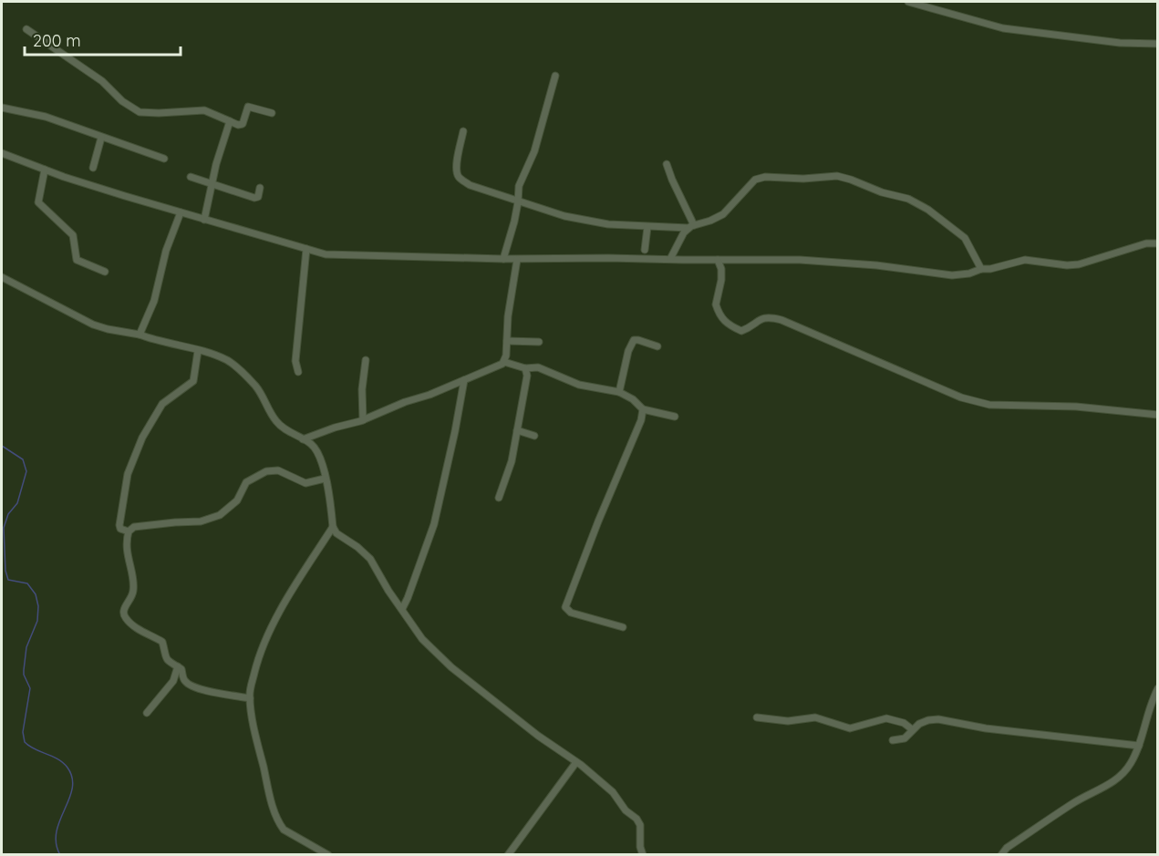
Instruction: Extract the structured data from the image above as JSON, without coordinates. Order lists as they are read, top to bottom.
{
  "scale_bar": "200 m"
}
